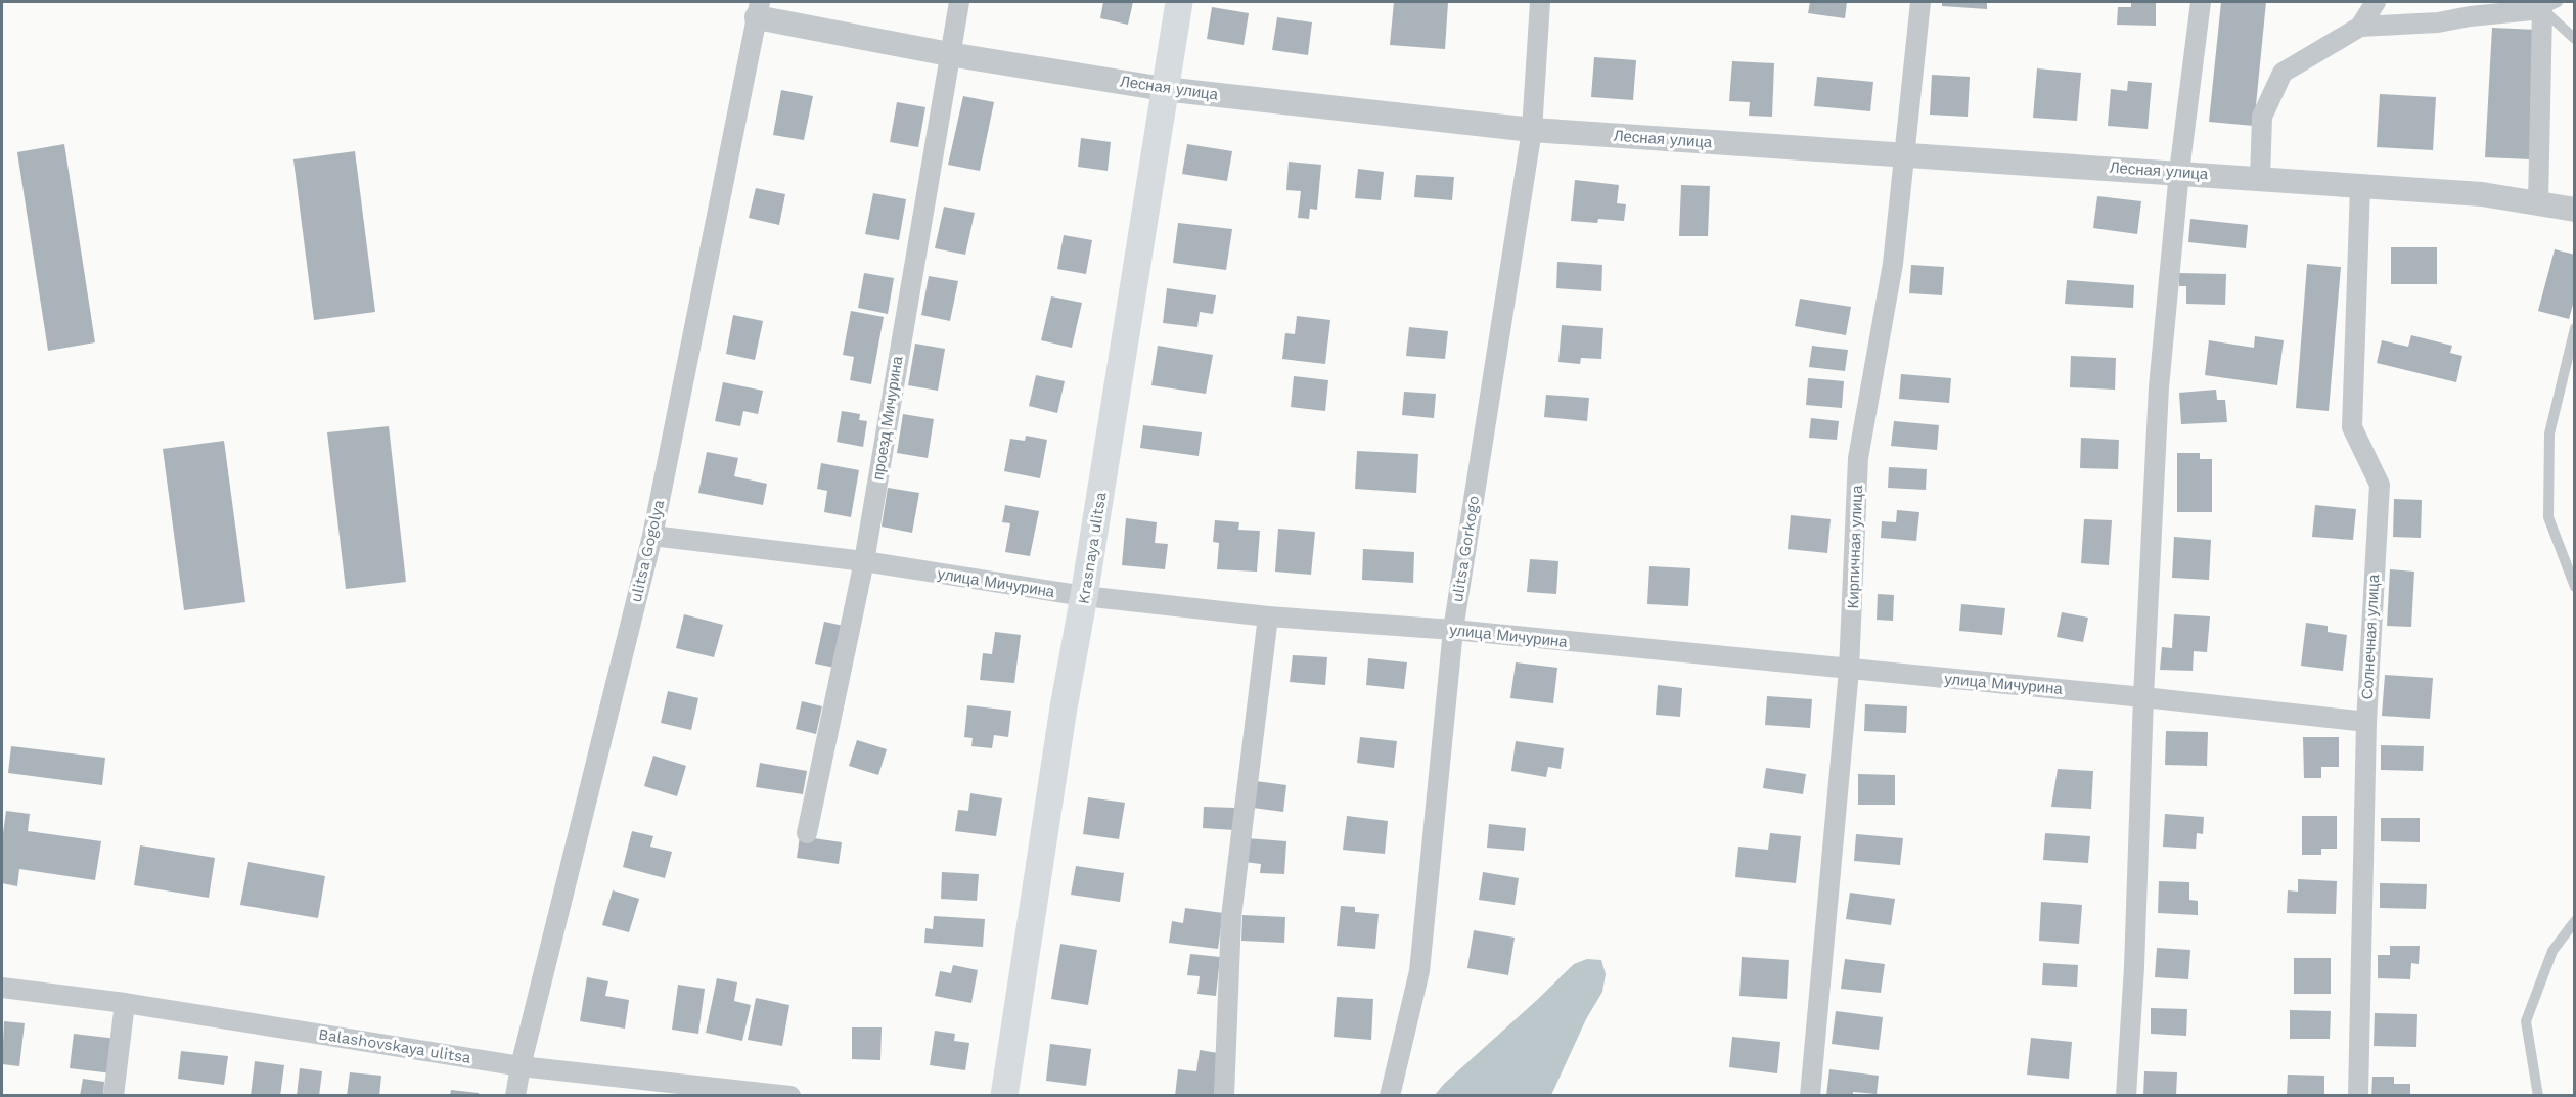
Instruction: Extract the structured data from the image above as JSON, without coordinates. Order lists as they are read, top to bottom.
{
  "streets": {
    "main road": ["Krasnaya ulitsa"],
    "street": [
      "Лесная улица",
      "проезд Мичурина",
      "Кирпичная улица",
      "ulitsa Gorkogo",
      "ulitsa Gogolya",
      "улица Мичурина",
      "Солнечная улица",
      "Balashovskaya ulitsa"
    ]
  },
  "crossings": [
    ["Лесная улица", "проезд Мичурина"],
    ["Лесная улица", "Кирпичная улица"],
    ["Лесная улица", "Krasnaya ulitsa"],
    ["Лесная улица", "ulitsa Gorkogo"],
    ["Лесная улица", "ulitsa Gogolya"],
    ["Лесная улица", "Солнечная улица"],
    ["проезд Мичурина", "улица Мичурина"],
    ["Кирпичная улица", "улица Мичурина"],
    ["Krasnaya ulitsa", "улица Мичурина"],
    ["ulitsa Gorkogo", "улица Мичурина"],
    ["ulitsa Gogolya", "улица Мичурина"],
    ["ulitsa Gogolya", "Balashovskaya ulitsa"],
    ["улица Мичурина", "Солнечная улица"]
  ]
}
